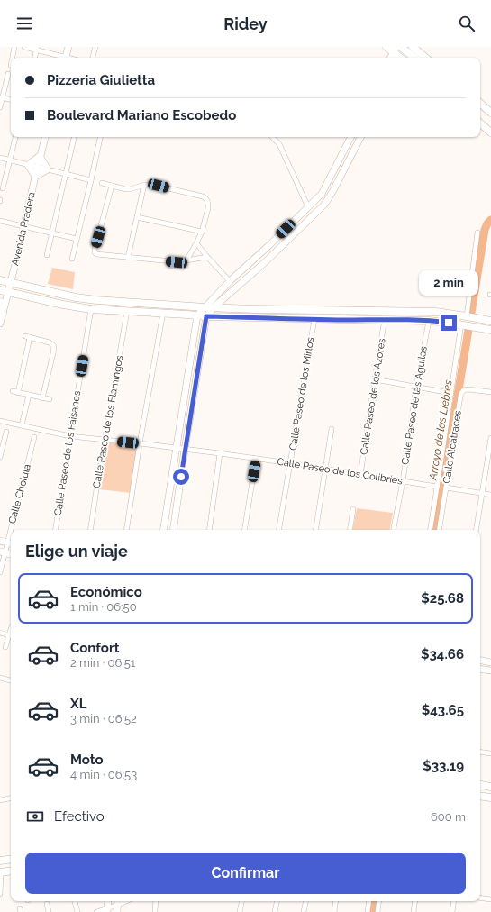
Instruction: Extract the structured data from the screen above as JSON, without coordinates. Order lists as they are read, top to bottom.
{
  "streets": {
    "street": [
      "Avenida Pradera",
      "Calle Paseo de los Mirlos",
      "Calle Paseo de los Azores",
      "Calle Paseo de las Águilas",
      "Calle Paseo de los Flamingos",
      "Calle Alcatraces",
      "Calle Paseo de los Faisanes",
      "Calle Paseo de los Colibríes",
      "Calle Cholula"
    ]
  },
  "crossings": [
    ["Calle Paseo de los Mirlos", "Calle Paseo de los Colibríes"],
    ["Calle Paseo de los Azores", "Calle Paseo de los Colibríes"],
    ["Calle Paseo de las Águilas", "Calle Paseo de los Colibríes"],
    ["Calle Paseo de los Flamingos", "Calle Paseo de los Colibríes"],
    ["Calle Paseo de los Faisanes", "Calle Paseo de los Colibríes"]
  ],
  "water": ["Arroyo de las Liebres"],
  "page": {
    "header": "Ridey",
    "banner": ["Pizzeria Giulietta", "Boulevard Mariano Escobedo"],
    "bubble": "2 min",
    "heading": "Elige un viaje",
    "list": [
      {
        "name": "Económico",
        "note": "1 min · 06:50",
        "value": "$25.68"
      },
      {
        "name": "Confort",
        "note": "2 min · 06:51",
        "value": "$34.66"
      },
      {
        "name": "XL",
        "note": "3 min · 06:52",
        "value": "$43.65"
      },
      {
        "name": "Moto",
        "note": "4 min · 06:53",
        "value": "$33.19"
      }
    ],
    "pay": ["Efectivo", "600 m"],
    "buttons": "Confirmar"
  }
}
